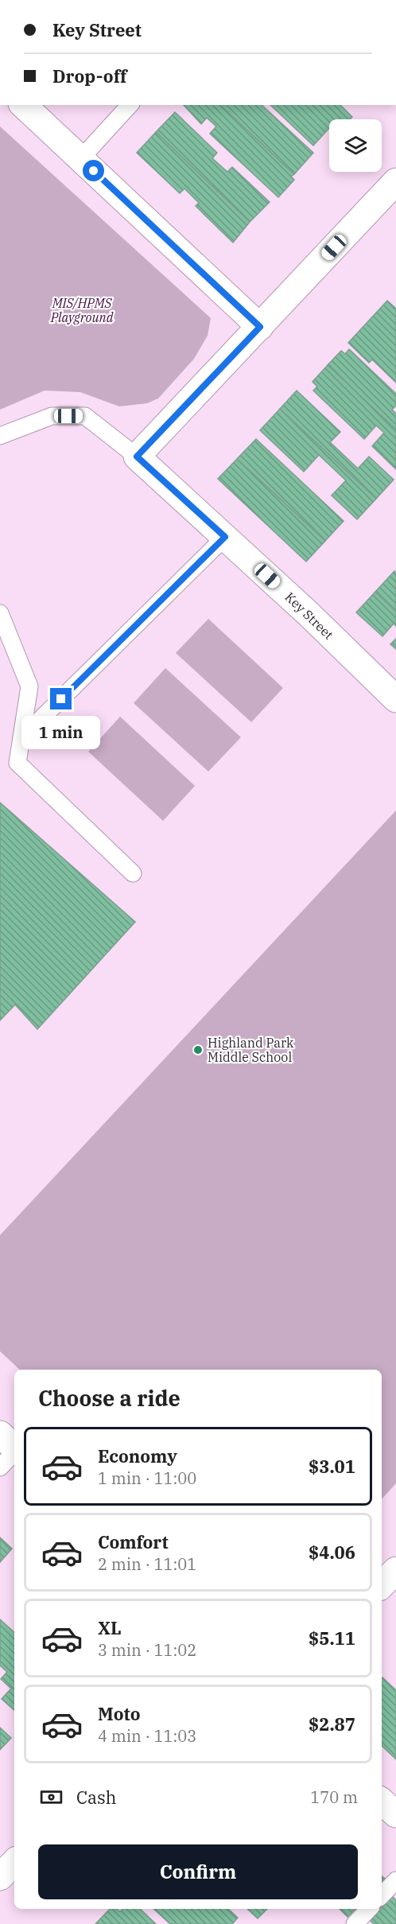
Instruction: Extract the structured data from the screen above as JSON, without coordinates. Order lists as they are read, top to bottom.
{
  "streets": {
    "street": ["Key Street"]
  },
  "parks": ["MIS/HPMS Playground"],
  "places": ["Highland Park Middle School"],
  "page": {
    "banner": ["Key Street", "Drop-off"],
    "bubble": "1 min",
    "heading": "Choose a ride",
    "list": [
      {
        "name": "Economy",
        "note": "1 min · 11:00",
        "value": "$3.01"
      },
      {
        "name": "Comfort",
        "note": "2 min · 11:01",
        "value": "$4.06"
      },
      {
        "name": "XL",
        "note": "3 min · 11:02",
        "value": "$5.11"
      },
      {
        "name": "Moto",
        "note": "4 min · 11:03",
        "value": "$2.87"
      }
    ],
    "pay": ["Cash", "170 m"],
    "buttons": "Confirm"
  }
}
